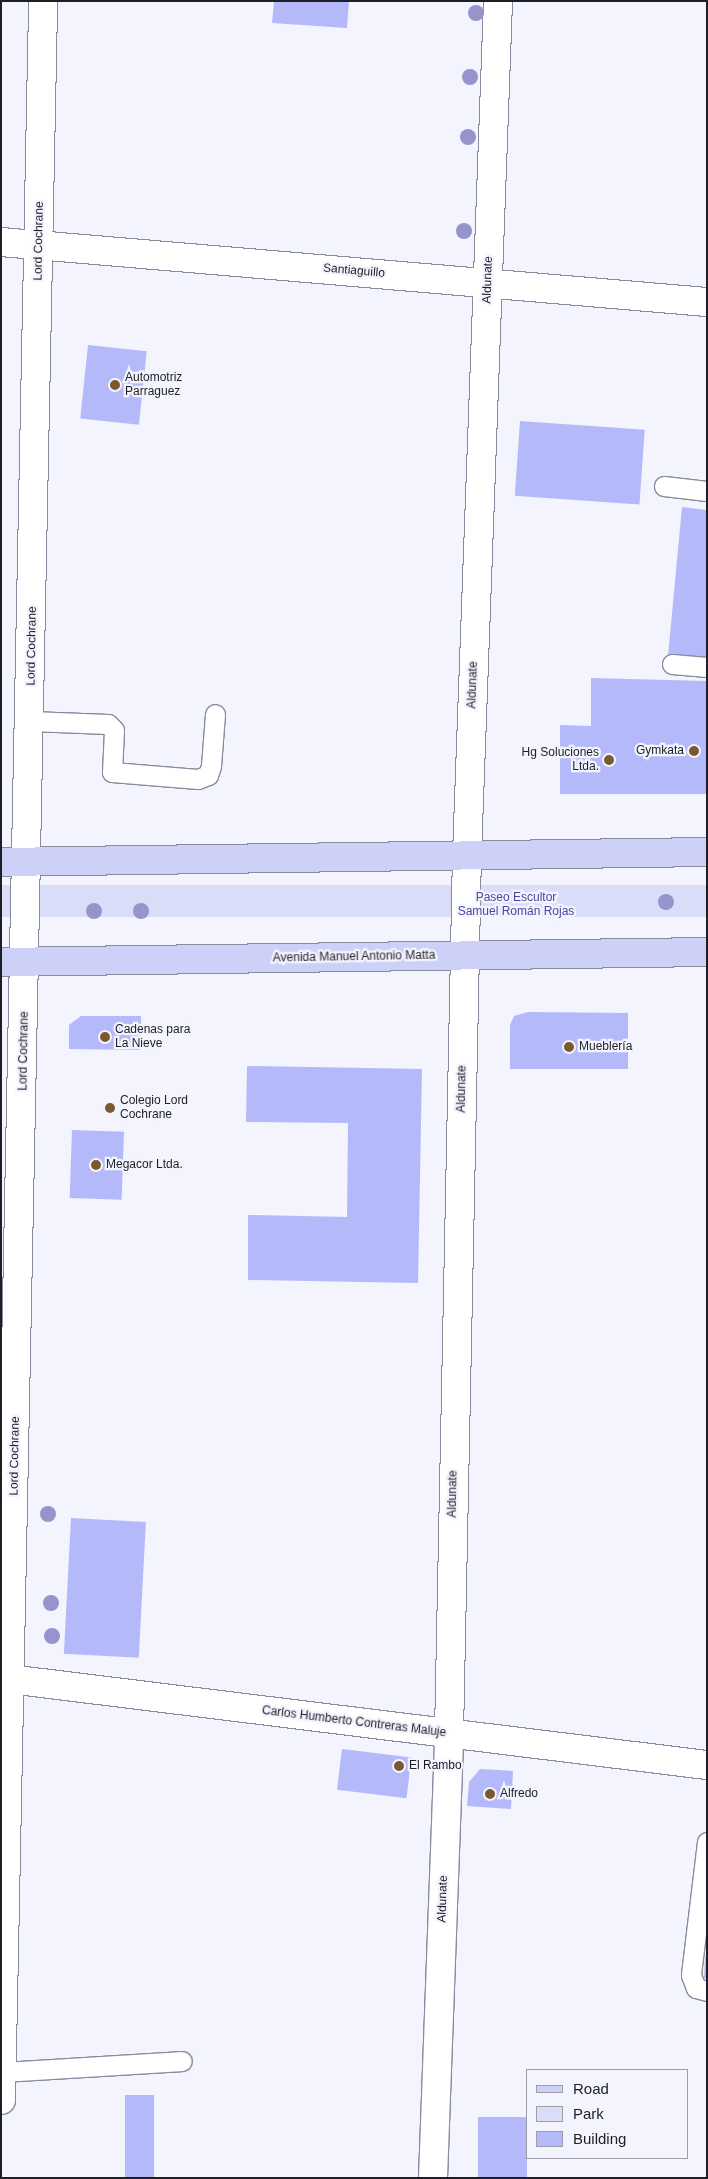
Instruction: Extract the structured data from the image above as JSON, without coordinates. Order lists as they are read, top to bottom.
{
  "streets": {
    "main road": ["Avenida Manuel Antonio Matta"],
    "street": [
      "Lord Cochrane",
      "Santiaguillo",
      "Aldunate",
      "Carlos Humberto Contreras Maluje"
    ]
  },
  "crossings": [
    ["Lord Cochrane", "Santiaguillo"],
    ["Lord Cochrane", "Avenida Manuel Antonio Matta"],
    ["Lord Cochrane", "Carlos Humberto Contreras Maluje"],
    ["Santiaguillo", "Aldunate"],
    ["Aldunate", "Avenida Manuel Antonio Matta"],
    ["Aldunate", "Carlos Humberto Contreras Maluje"]
  ],
  "parks": ["Paseo Escultor Samuel Román Rojas"],
  "places": [
    "Automotriz Parraguez",
    "Gymkata",
    "Hg Soluciones Ltda.",
    "Cadenas para La Nieve",
    "Mueblería",
    "Colegio Lord Cochrane",
    "Megacor Ltda.",
    "El Rambo",
    "Alfredo"
  ],
  "legend": ["Road", "Park", "Building"]
}
